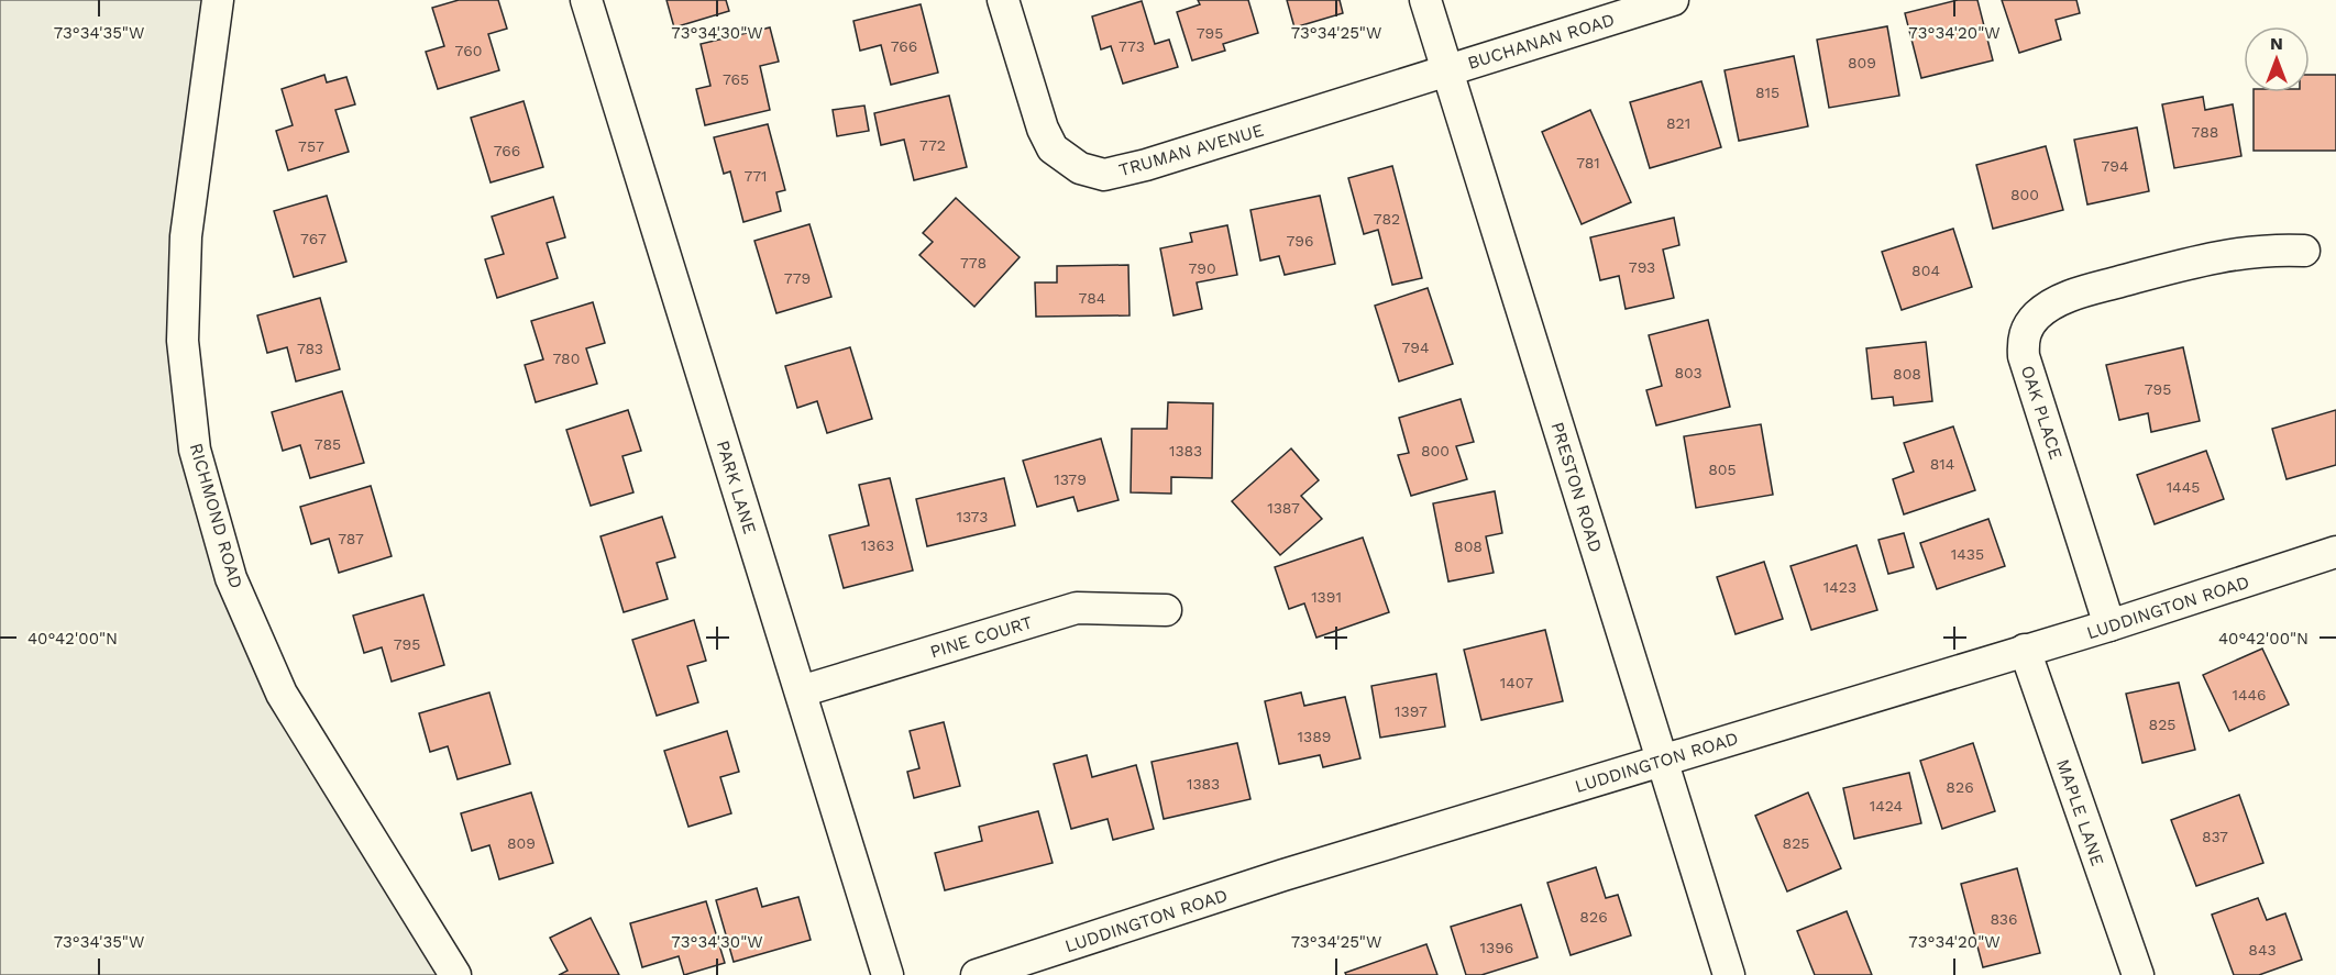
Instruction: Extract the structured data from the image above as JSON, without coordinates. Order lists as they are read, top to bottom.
{
  "streets": {
    "street": [
      "BUCHANAN ROAD",
      "TRUMAN AVENUE",
      "OAK PLACE",
      "PARK LANE",
      "PRESTON ROAD",
      "RICHMOND ROAD",
      "LUDDINGTON ROAD",
      "PINE COURT",
      "MAPLE LANE"
    ]
  },
  "crossings": [
    ["BUCHANAN ROAD", "TRUMAN AVENUE"],
    ["BUCHANAN ROAD", "PRESTON ROAD"],
    ["TRUMAN AVENUE", "PRESTON ROAD"],
    ["OAK PLACE", "LUDDINGTON ROAD"],
    ["PARK LANE", "PINE COURT"],
    ["PRESTON ROAD", "LUDDINGTON ROAD"],
    ["LUDDINGTON ROAD", "MAPLE LANE"]
  ],
  "house_numbers": [
    "795",
    "766",
    "773",
    "760",
    "809",
    "765",
    "815",
    "821",
    "788",
    "772",
    "757",
    "766",
    "781",
    "794",
    "771",
    "800",
    "782",
    "767",
    "796",
    "778",
    "793",
    "790",
    "804",
    "779",
    "784",
    "794",
    "783",
    "780",
    "803",
    "808",
    "795",
    "785",
    "1383",
    "800",
    "814",
    "805",
    "1379",
    "1445",
    "1387",
    "1373",
    "787",
    "1363",
    "808",
    "1435",
    "1423",
    "1391",
    "795",
    "1407",
    "1446",
    "1397",
    "825",
    "1389",
    "1383",
    "826",
    "1424",
    "837",
    "809",
    "825",
    "826",
    "836",
    "1396",
    "843"
  ],
  "north": "top",
  "coordinates": [
    "73°34'35\"W",
    "73°34'30\"W",
    "73°34'25\"W",
    "73°34'20\"W",
    "40°42'00\"N"
  ]
}
